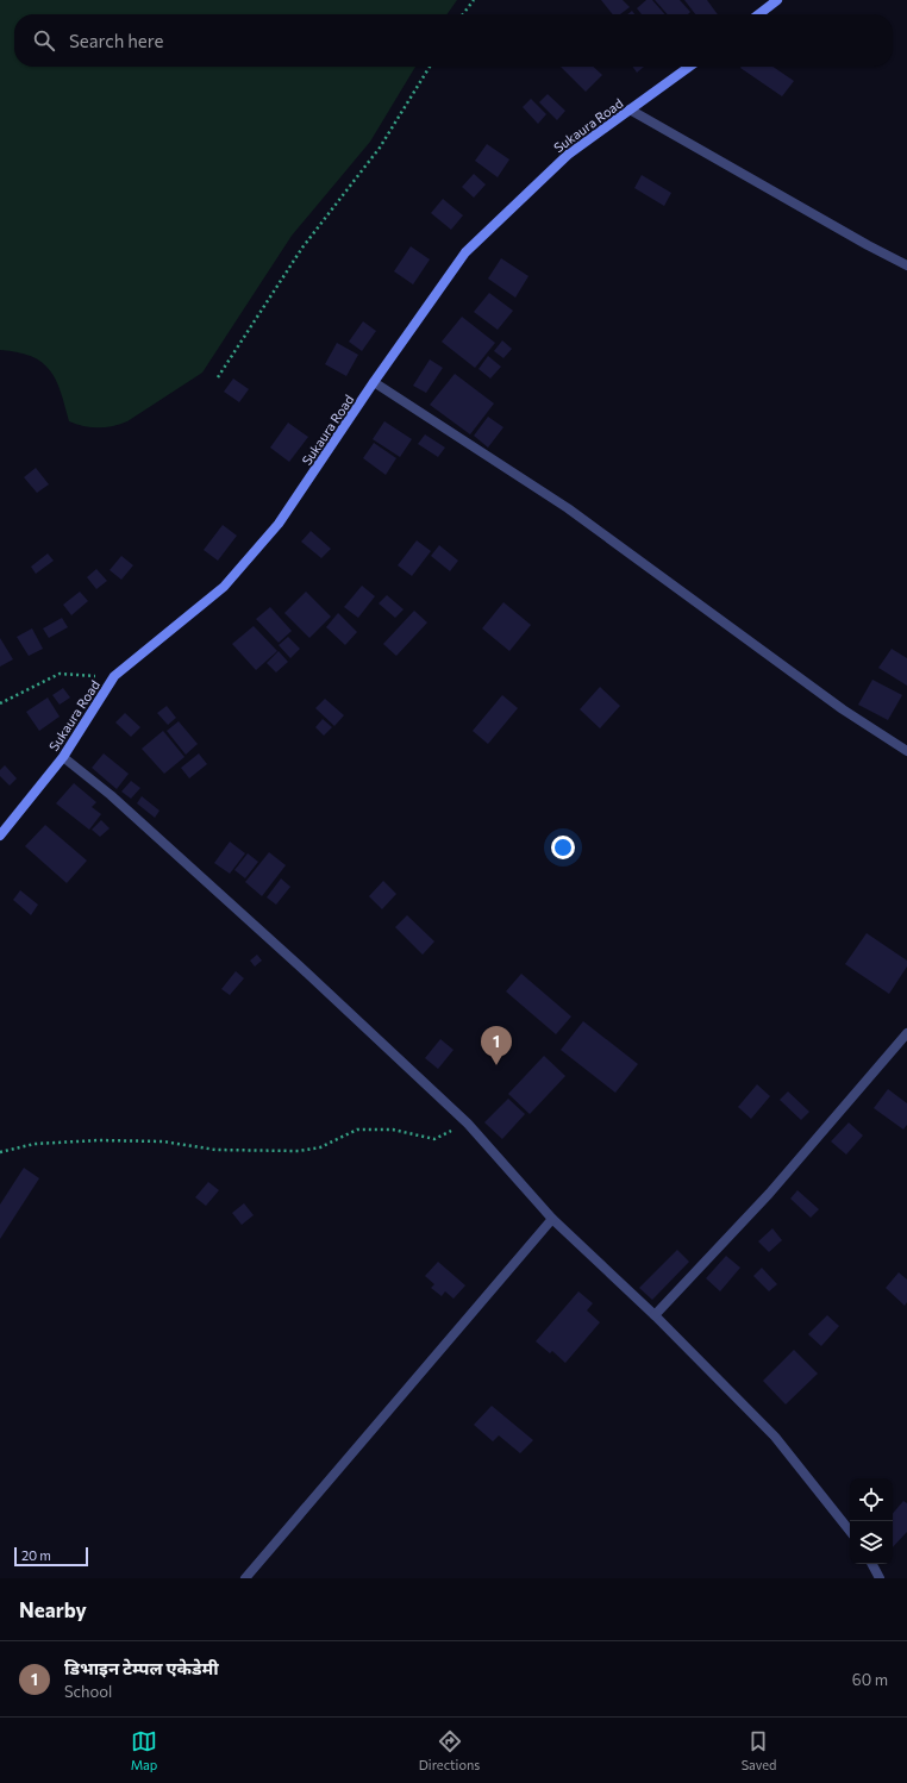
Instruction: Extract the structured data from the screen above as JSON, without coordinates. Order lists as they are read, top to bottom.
{
  "streets": {
    "street": ["Sukaura Road"]
  },
  "scale_bar": "20 m",
  "page": {
    "search": "Search here",
    "pins": "1",
    "scale": "20 m",
    "heading": "Nearby",
    "list": [
      {
        "mark": "1",
        "name": "डिभाइन टेम्पल एकेडेमी",
        "note": "School",
        "value": "60 m"
      }
    ],
    "nav": ["Map", "Directions", "Saved"]
  }
}
